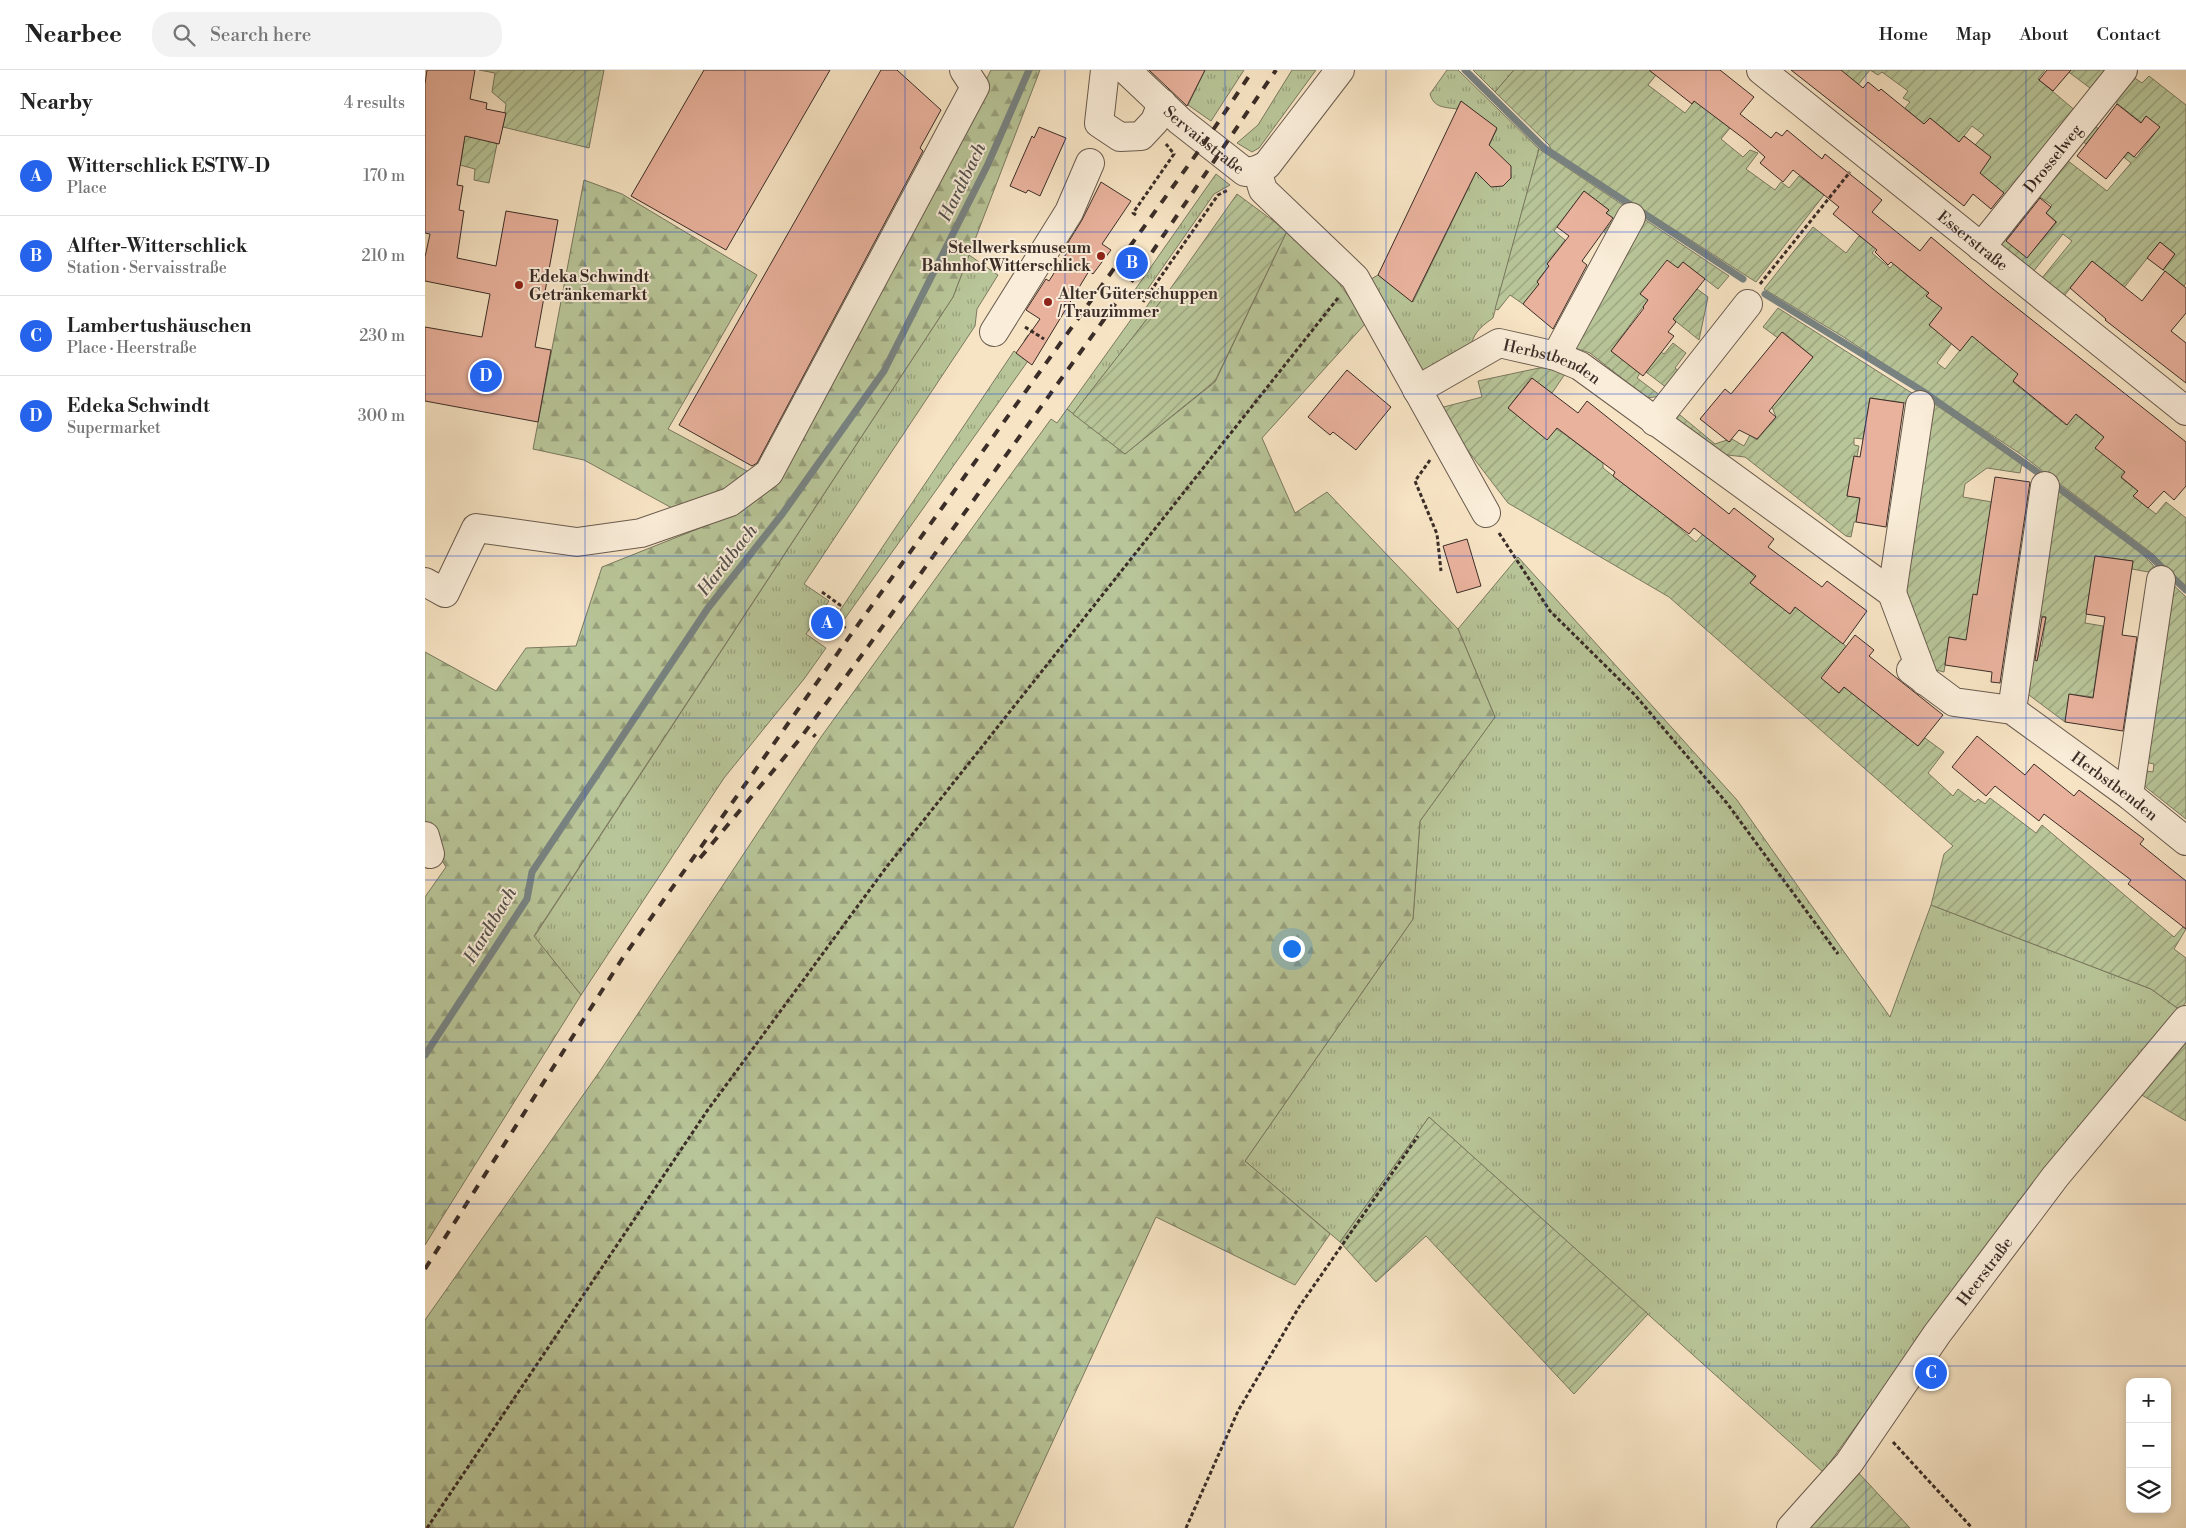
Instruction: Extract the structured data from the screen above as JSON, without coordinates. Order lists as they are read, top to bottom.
{
  "streets": {
    "street": [
      "Servaisstraße",
      "Drosselweg",
      "Esserstraße",
      "Herbstbenden",
      "Heerstraße"
    ]
  },
  "crossings": [
    ["Drosselweg", "Esserstraße"]
  ],
  "water": ["Hardtbach"],
  "places": ["Stellwerksmuseum Bahnhof Witterschlick", "Edeka Schwindt Getränkemarkt", "Alter Güterschuppen / Trauzimmer"],
  "page": {
    "header": "Nearbee",
    "search": "Search here",
    "nav": [
      "Home",
      "Map",
      "About",
      "Contact"
    ],
    "heading": ["Nearby", "4 results"],
    "list": [
      {
        "mark": "A",
        "name": "Witterschlick ESTW-D",
        "note": "Place",
        "value": "170 m"
      },
      {
        "mark": "B",
        "name": "Alfter-Witterschlick",
        "note": "Station · Servaisstraße",
        "value": "210 m"
      },
      {
        "mark": "C",
        "name": "Lambertushäuschen",
        "note": "Place · Heerstraße",
        "value": "230 m"
      },
      {
        "mark": "D",
        "name": "Edeka Schwindt",
        "note": "Supermarket",
        "value": "300 m"
      }
    ],
    "pins": [
      "B",
      "D",
      "A",
      "C"
    ],
    "map_buttons": ["+", "−"]
  }
}
